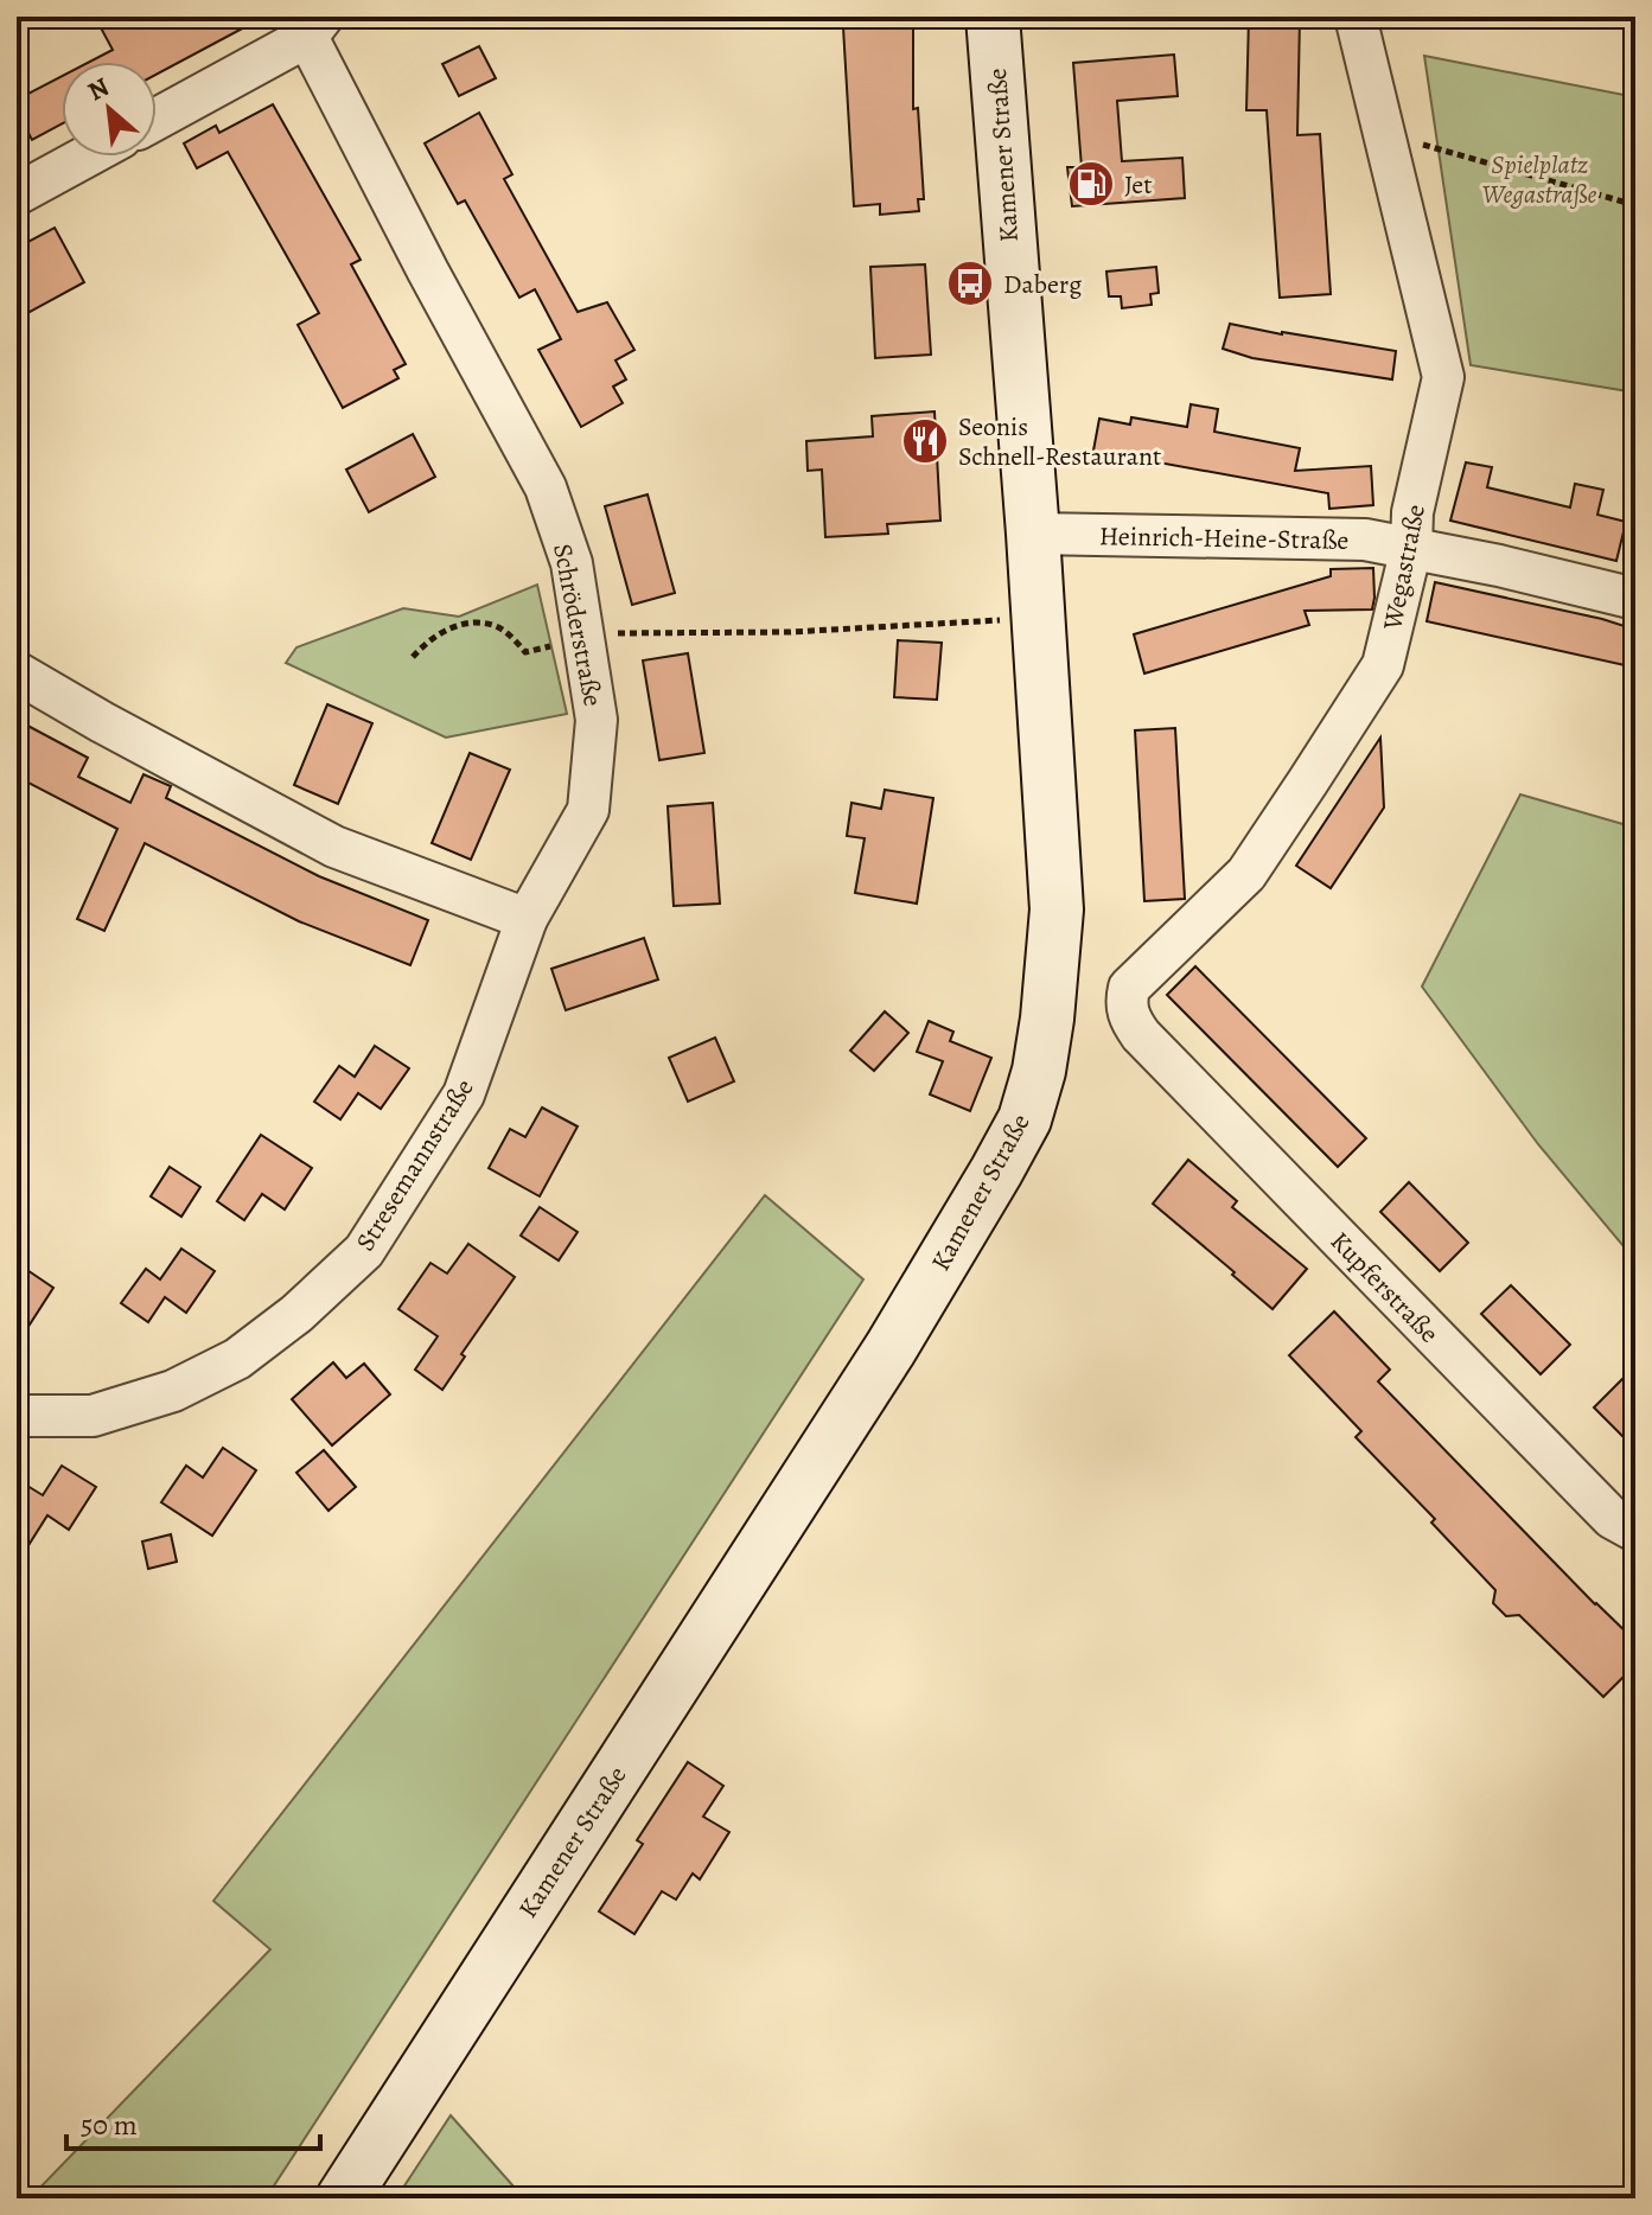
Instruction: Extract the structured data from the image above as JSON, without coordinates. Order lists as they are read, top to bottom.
{
  "streets": {
    "main road": ["Kamener Straße"],
    "street": [
      "Heinrich-Heine-Straße",
      "Wegastraße",
      "Schröderstraße",
      "Stresemannstraße",
      "Kupferstraße"
    ]
  },
  "crossings": [
    ["Kamener Straße", "Heinrich-Heine-Straße"],
    ["Heinrich-Heine-Straße", "Wegastraße"],
    ["Wegastraße", "Kupferstraße"],
    ["Schröderstraße", "Stresemannstraße"]
  ],
  "parks": ["Spielplatz Wegastraße"],
  "places": {
    "fuel station": ["Jet"],
    "bus stop": ["Daberg"],
    "restaurant": ["Seonis Schnell-Restaurant"]
  },
  "scale_bar": "50 m",
  "north": "top left"
}
